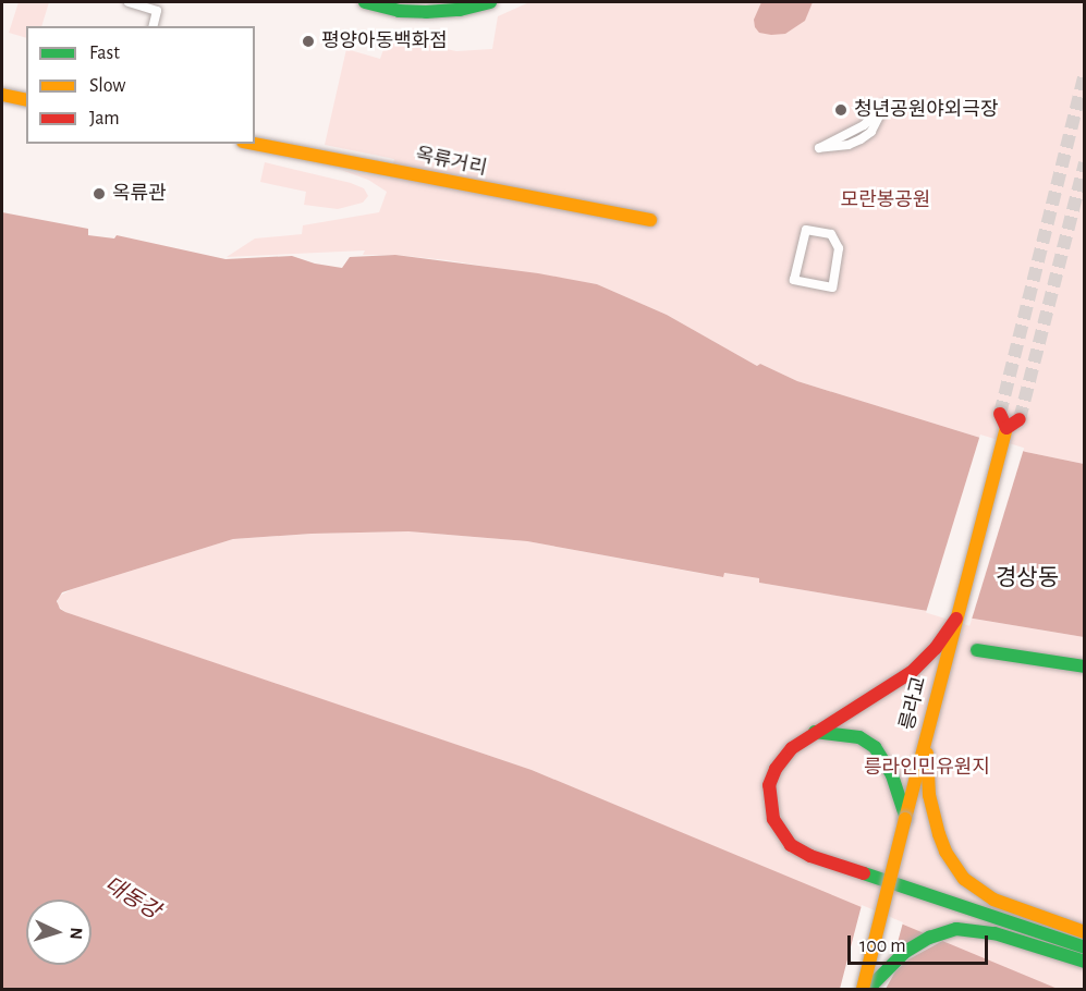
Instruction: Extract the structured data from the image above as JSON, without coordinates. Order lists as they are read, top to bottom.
{
  "streets": {
    "main road": ["옥류거리", "릉라교"]
  },
  "districts": ["경상동"],
  "water": ["대동강"],
  "parks": ["모란봉공원", "릉라인민유원지"],
  "places": ["평양아동백화점", "청년공원야외극장", "옥류관"],
  "legend": ["Fast", "Slow", "Jam"],
  "scale_bar": "100 m",
  "north": "right"
}
